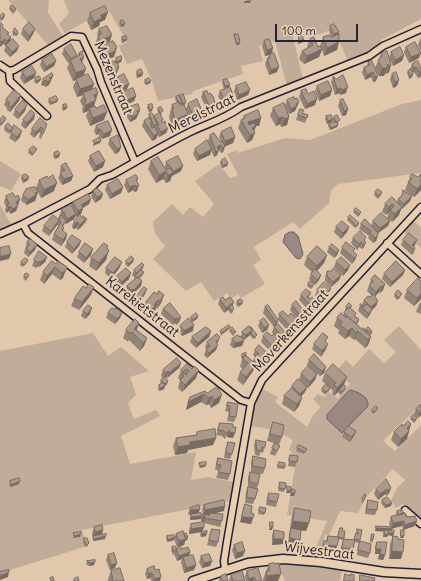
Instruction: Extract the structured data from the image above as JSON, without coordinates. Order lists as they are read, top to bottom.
{
  "streets": {
    "street": [
      "Mezenstraat",
      "Merelstraat",
      "Karekietstraat",
      "Moverkensstraat",
      "Wijvestraat"
    ]
  },
  "crossings": [
    ["Mezenstraat", "Merelstraat"],
    ["Merelstraat", "Karekietstraat"],
    ["Karekietstraat", "Moverkensstraat"],
    ["Moverkensstraat", "Wijvestraat"]
  ],
  "scale_bar": "100 m"
}
